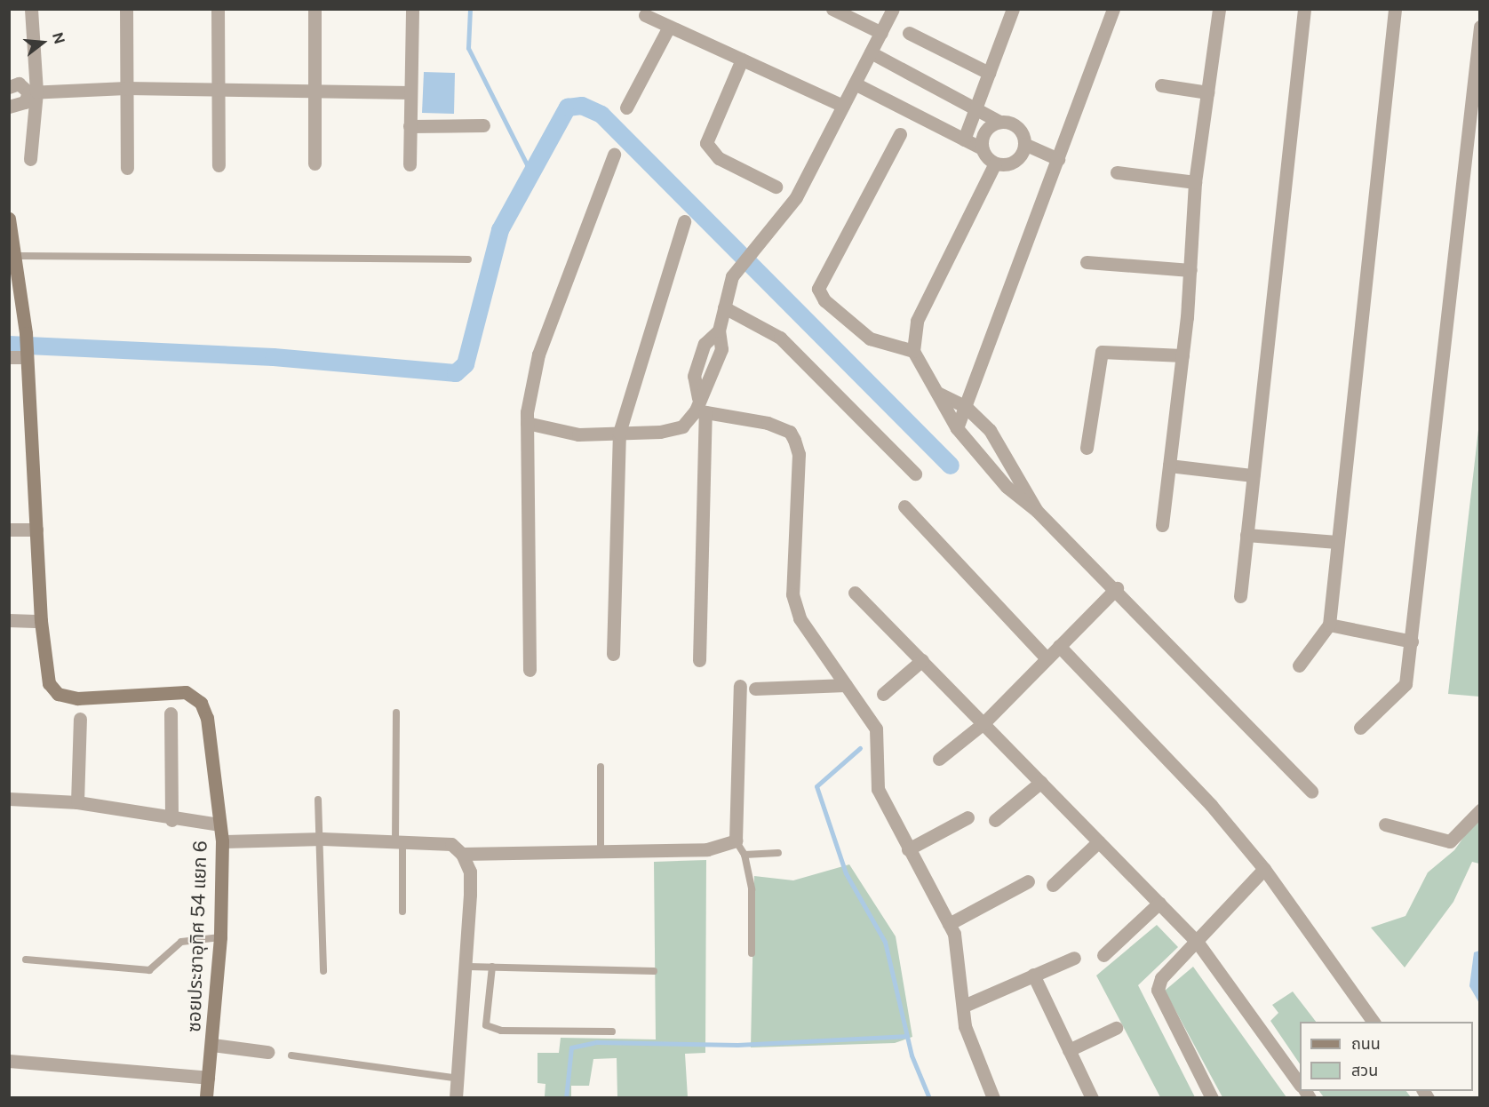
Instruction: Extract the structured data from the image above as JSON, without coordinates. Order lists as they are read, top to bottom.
{
  "streets": {
    "street": ["ซอยประชาอุทิศ 54 แยก 6"]
  },
  "legend": ["ถนน", "สวน"],
  "north": "right"
}
